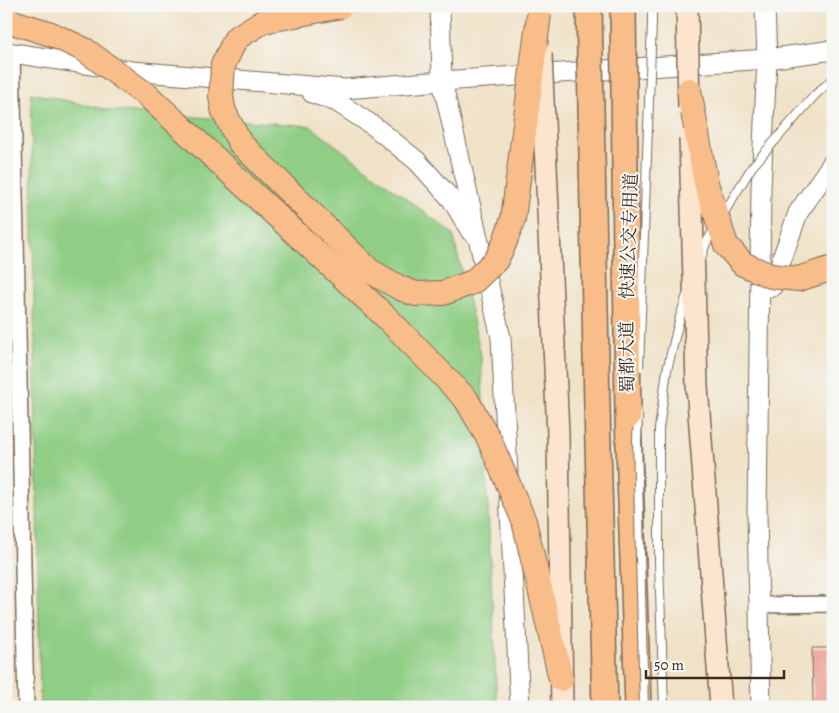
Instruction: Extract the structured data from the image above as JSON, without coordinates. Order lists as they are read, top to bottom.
{
  "streets": {
    "highway": ["蜀都大道"],
    "lane": ["快速公交专用道"]
  },
  "scale_bar": "50 m"
}
